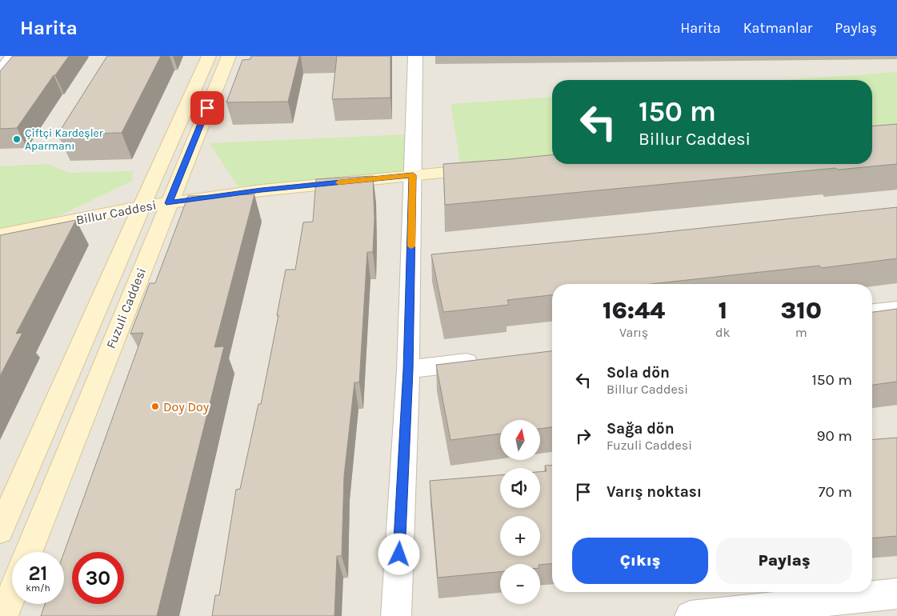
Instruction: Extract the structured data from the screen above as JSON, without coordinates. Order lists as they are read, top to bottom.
{
  "streets": {
    "street": ["Billur Caddesi", "Fuzuli Caddesi"]
  },
  "crossings": [
    ["Billur Caddesi", "Fuzuli Caddesi"]
  ],
  "places": ["Çiftçi Kardeşler Aparmanı", "Doy Doy"],
  "north": "top",
  "page": {
    "header": "Harita",
    "nav": ["Harita", "Katmanlar", "Paylaş"],
    "turn": ["150 m", "Billur Caddesi"],
    "eta": [
      "16:44",
      "Varış",
      "1",
      "dk",
      "310",
      "m"
    ],
    "list": [
      {
        "name": "Sola dön",
        "note": "Billur Caddesi",
        "value": "150 m"
      },
      {
        "name": "Sağa dön",
        "note": "Fuzuli Caddesi",
        "value": "90 m"
      },
      {
        "name": "Varış noktası",
        "value": "70 m"
      }
    ],
    "map_buttons": ["+", "−"],
    "buttons": ["Çıkış", "Paylaş"],
    "speed": "21 km/h",
    "limit": "30"
  }
}
